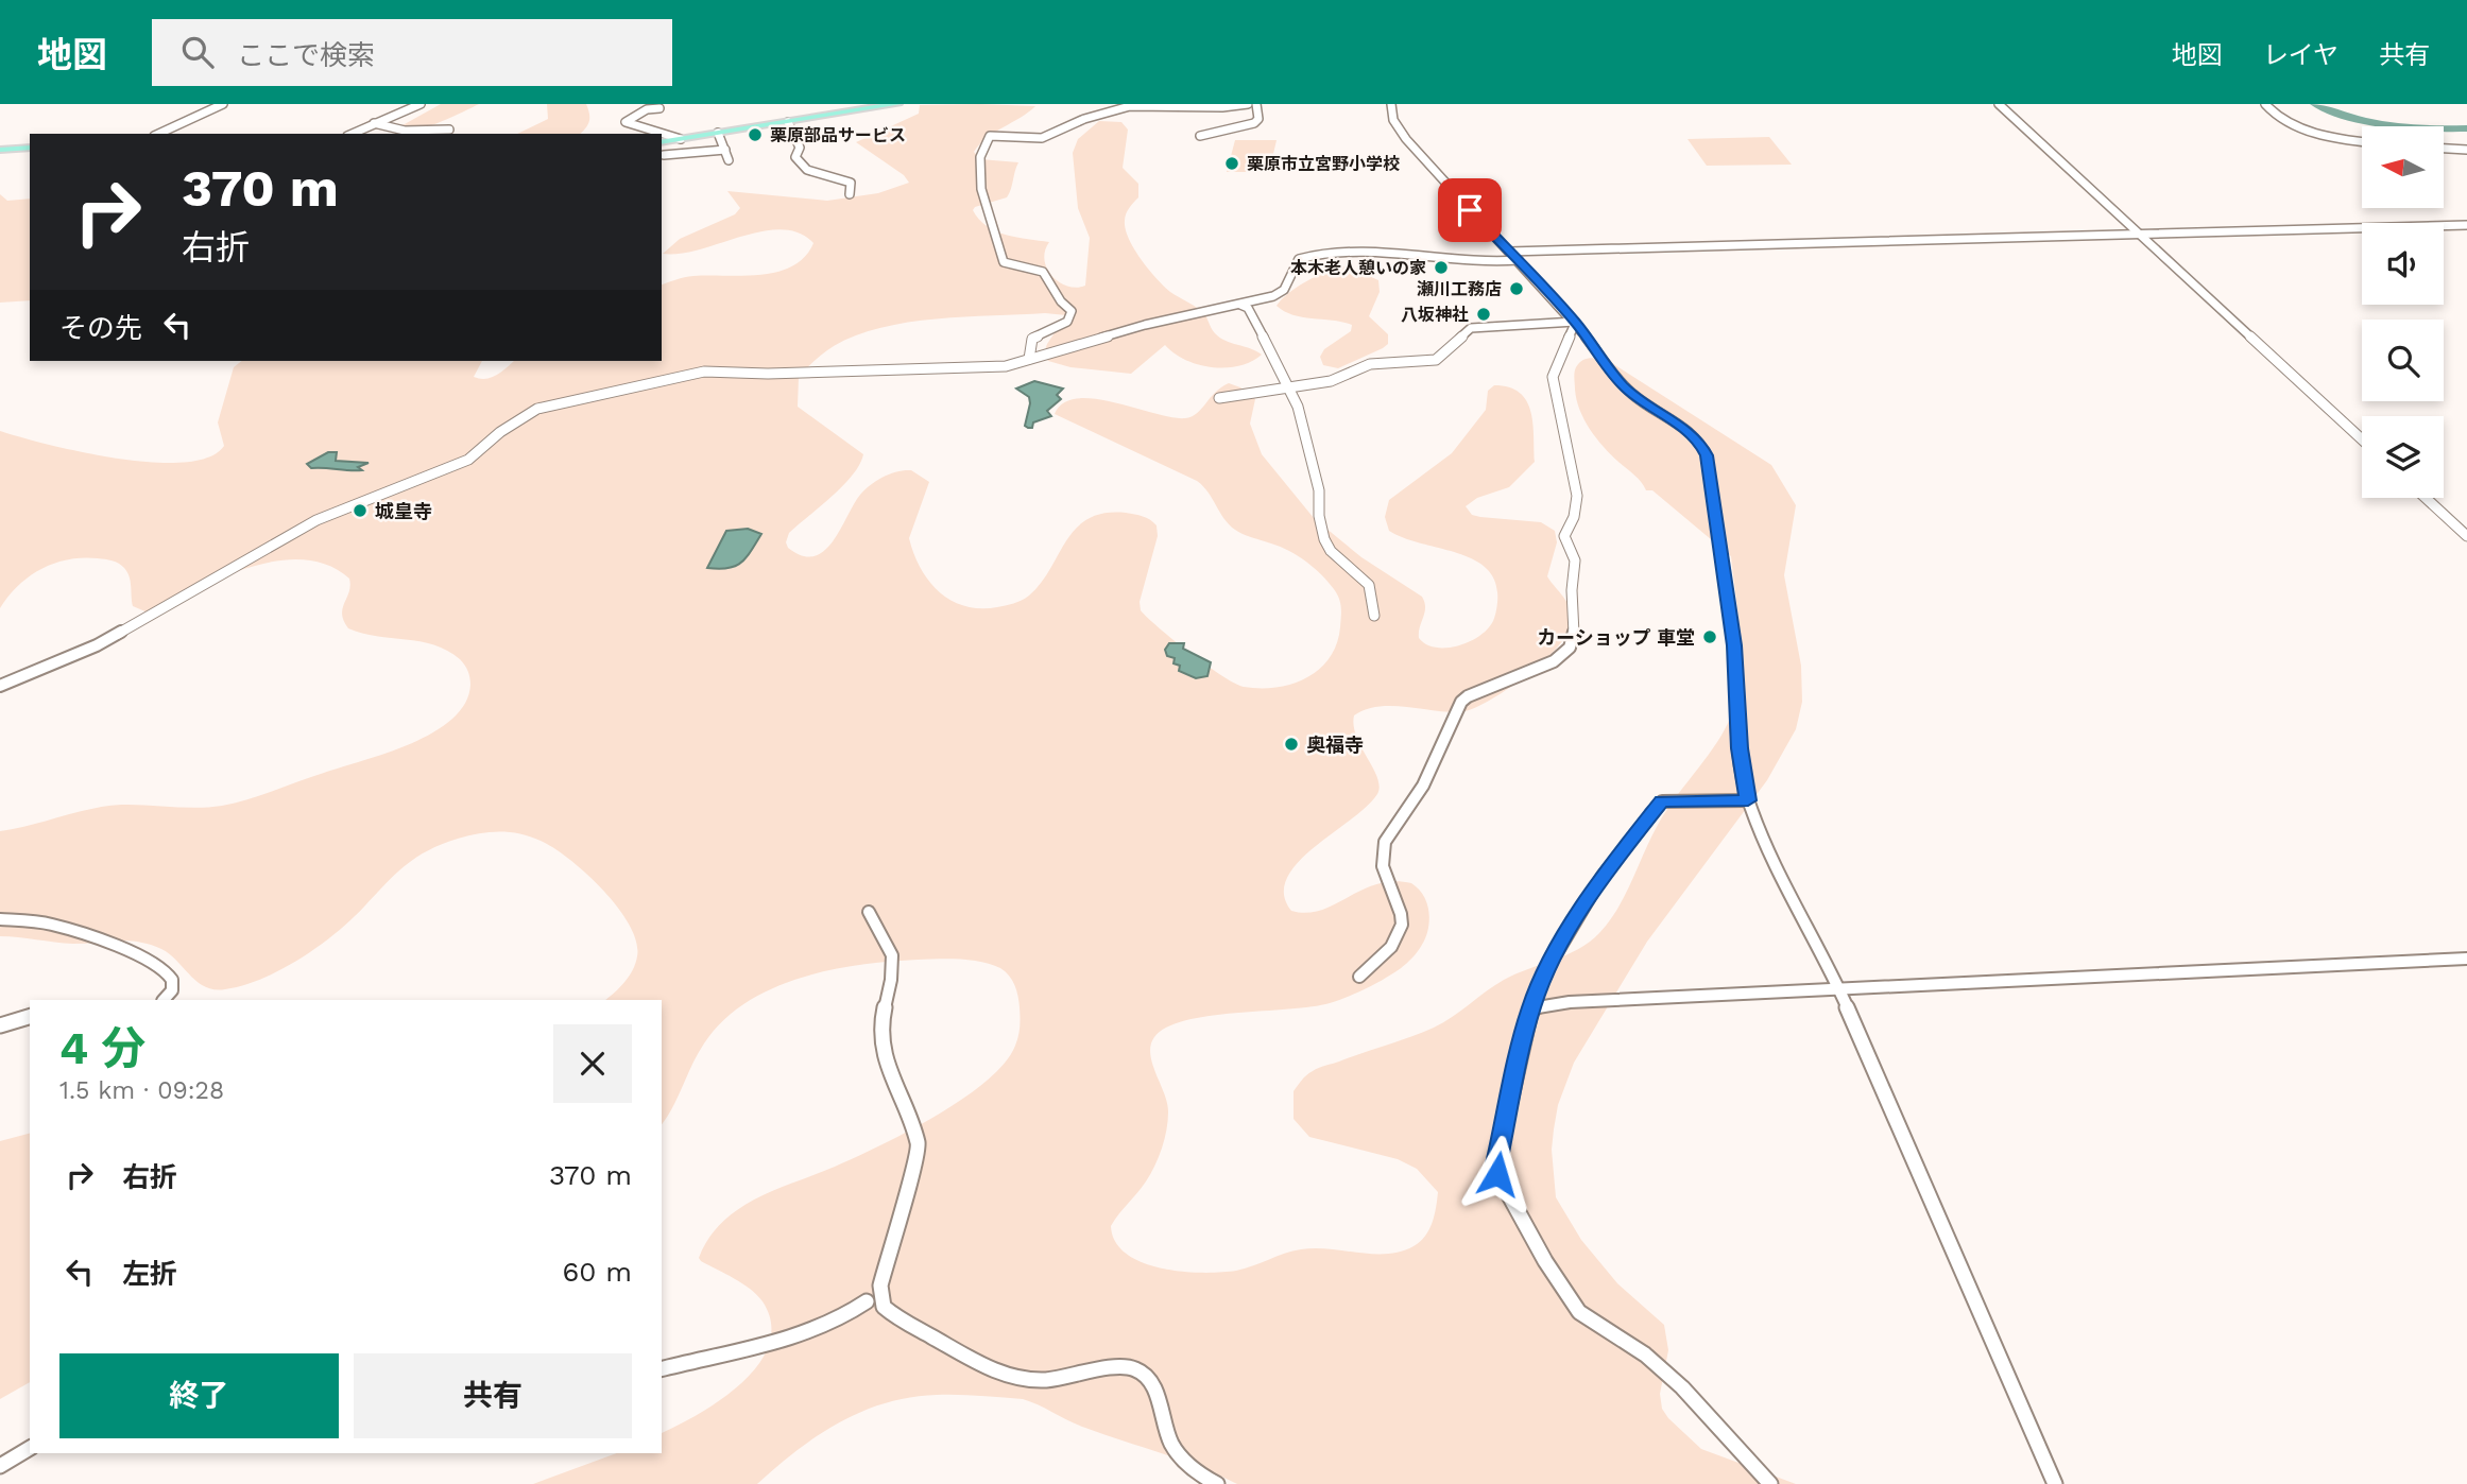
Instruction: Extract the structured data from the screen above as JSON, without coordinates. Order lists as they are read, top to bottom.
{
  "places": [
    "栗原部品サービス",
    "栗原市立宮野小学校",
    "本木老人憩いの家",
    "瀬川工務店",
    "八坂神社",
    "城皇寺",
    "カーショップ 車堂",
    "奥福寺"
  ],
  "north": "left",
  "page": {
    "header": "地図",
    "search": "ここで検索",
    "nav": ["地図", "レイヤ", "共有"],
    "turn": ["370 m", "右折"],
    "then": "その先",
    "heading": ["4 分", "1.5 km · 09:28"],
    "list": [
      {
        "name": "右折",
        "value": "370 m"
      },
      {
        "name": "左折",
        "value": "60 m"
      }
    ],
    "buttons": ["終了", "共有"]
  }
}
